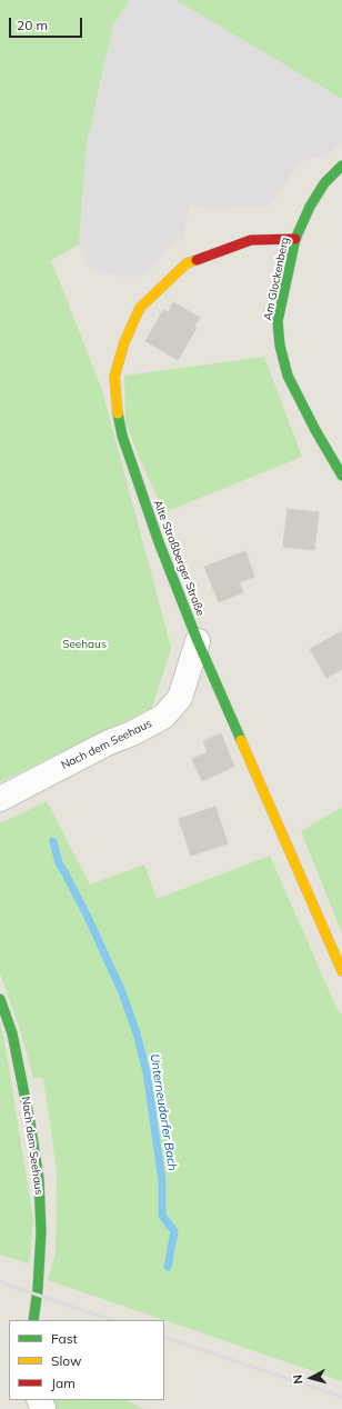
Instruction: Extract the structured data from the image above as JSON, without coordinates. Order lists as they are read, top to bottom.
{
  "streets": {
    "street": ["Am Glockenberg", "Alte Straßberger Straße", "Nach dem Seehaus"]
  },
  "crossings": [
    ["Am Glockenberg", "Alte Straßberger Straße"],
    ["Alte Straßberger Straße", "Nach dem Seehaus"]
  ],
  "water": ["Unterneudorfer Bach"],
  "parks": ["Seehaus"],
  "legend": ["Fast", "Slow", "Jam"],
  "scale_bar": "20 m",
  "north": "left"
}
